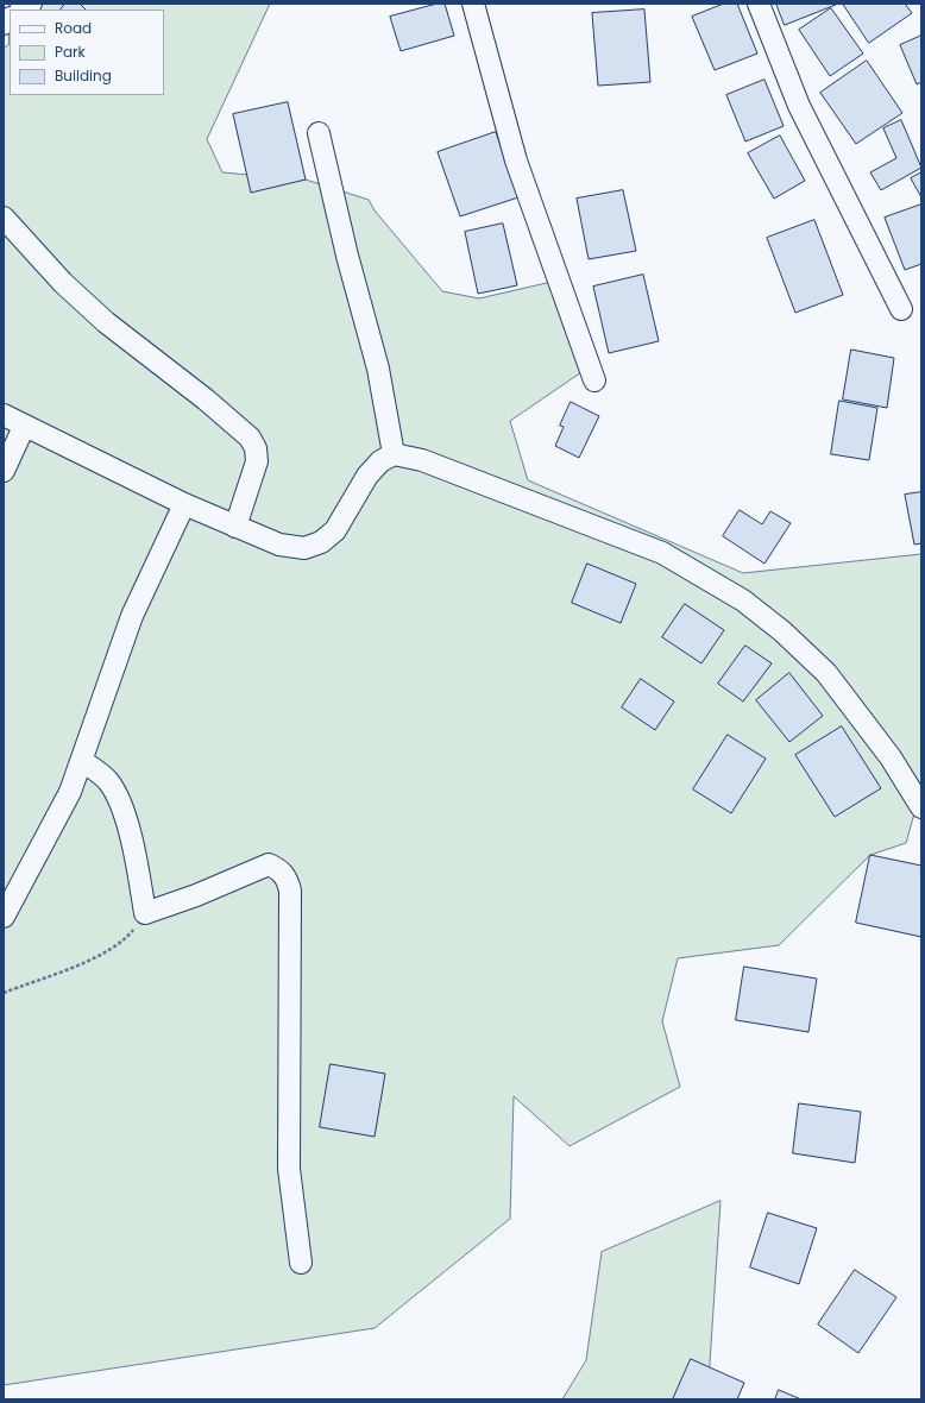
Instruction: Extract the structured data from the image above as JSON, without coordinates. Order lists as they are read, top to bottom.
{
  "legend": ["Road", "Park", "Building"]
}
